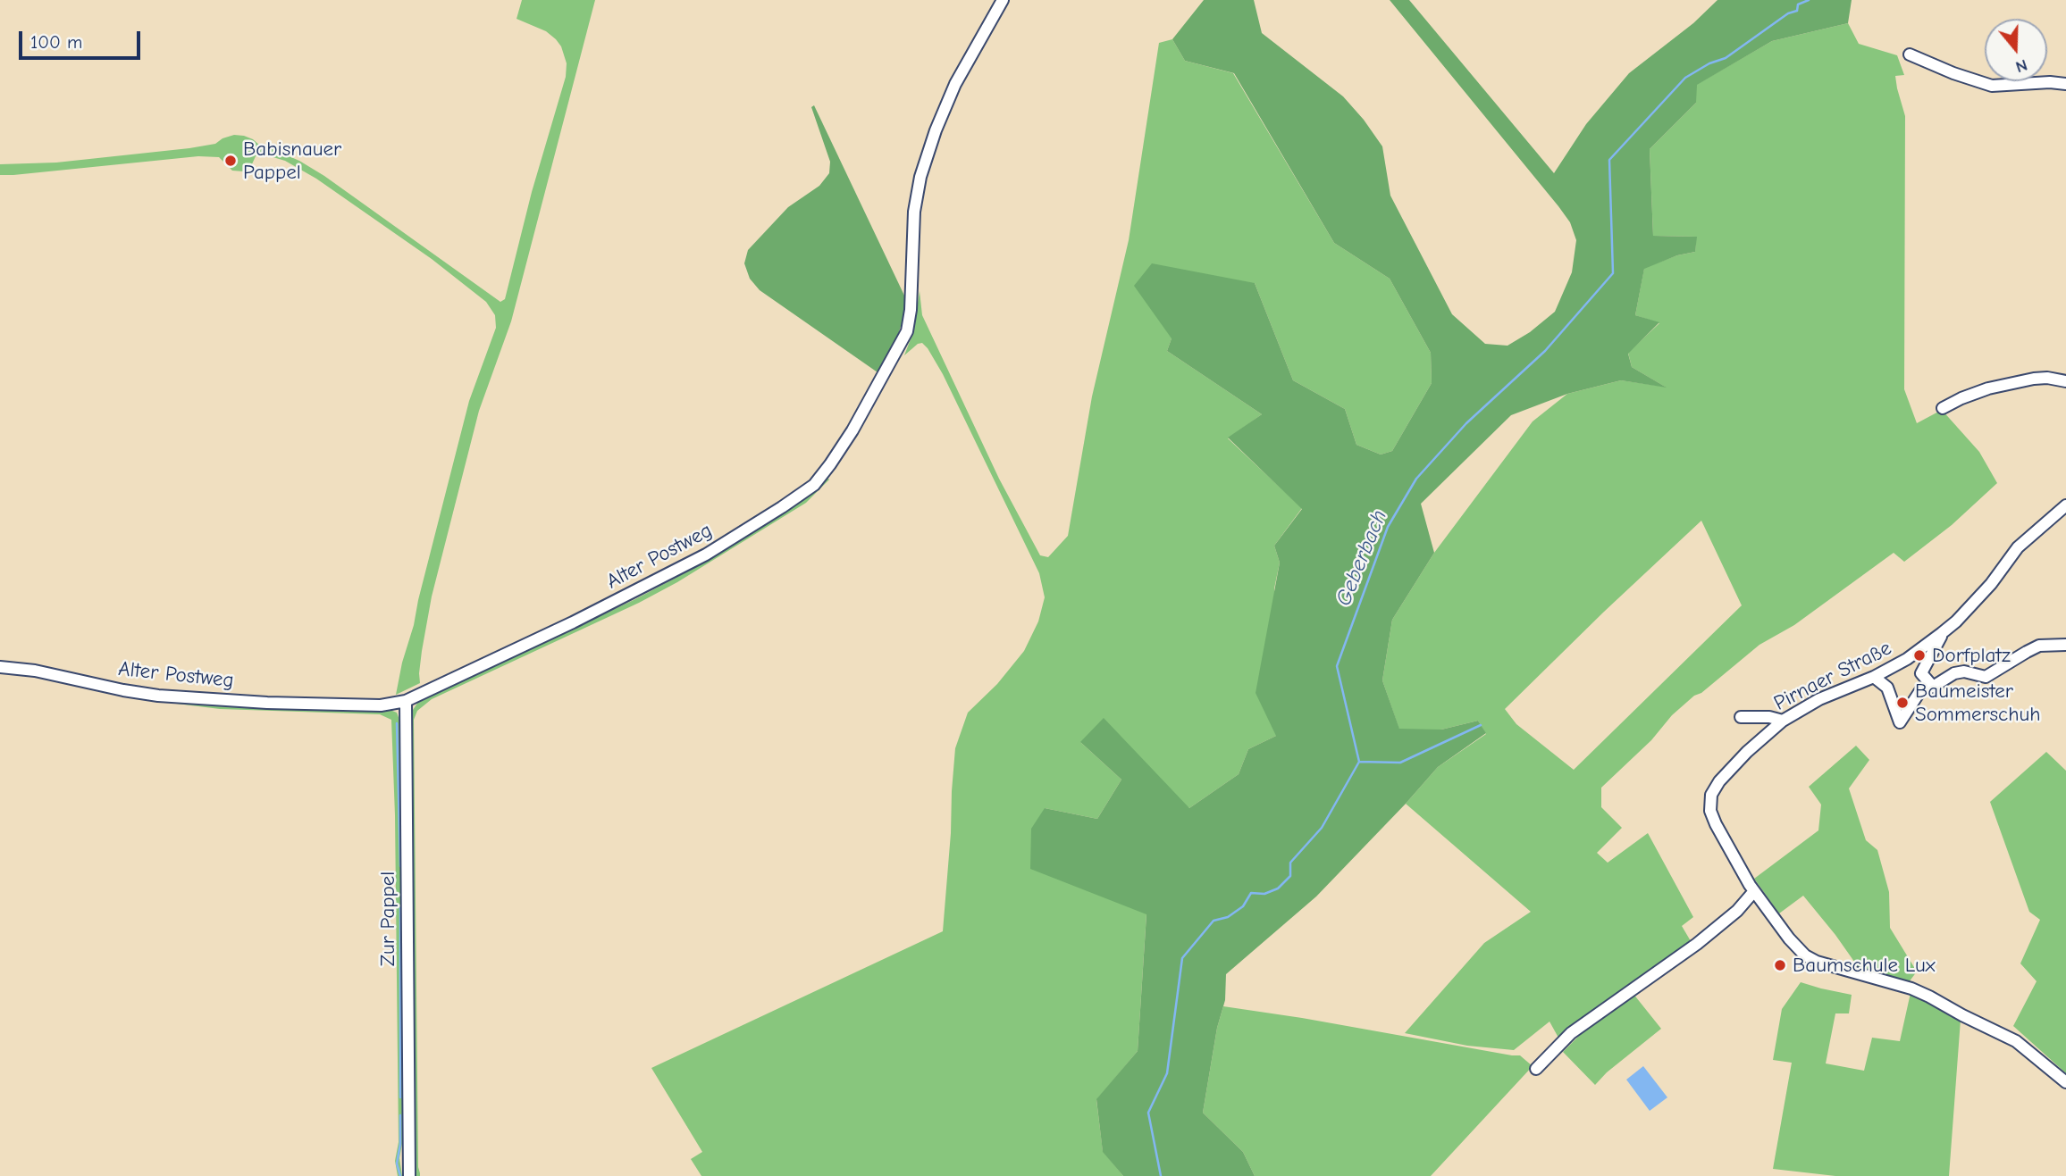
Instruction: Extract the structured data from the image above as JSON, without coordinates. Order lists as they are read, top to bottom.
{
  "streets": {
    "street": ["Alter Postweg", "Pirnaer Straße", "Zur Pappel"]
  },
  "crossings": [
    ["Alter Postweg", "Zur Pappel"]
  ],
  "water": ["Geberbach"],
  "places": [
    "Babisnauer Pappel",
    "Dorfplatz",
    "Baumeister Sommerschuh",
    "Baumschule Lux"
  ],
  "scale_bar": "100 m",
  "north": "bottom"
}
